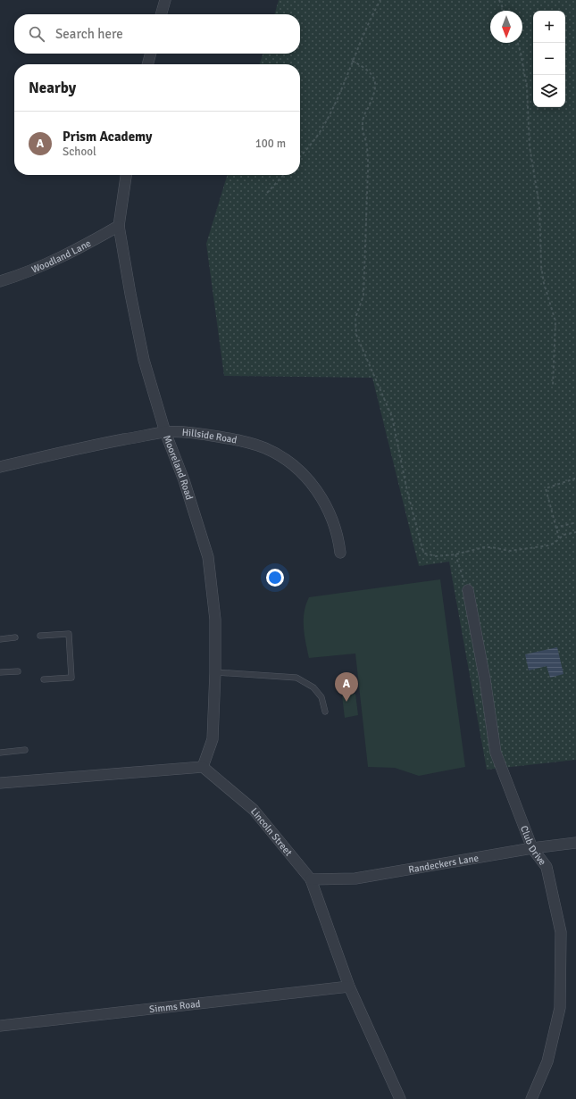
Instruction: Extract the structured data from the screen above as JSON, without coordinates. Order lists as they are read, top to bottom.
{
  "streets": {
    "street": [
      "Woodland Lane",
      "Hillside Road",
      "Mooreland Road",
      "Lincoln Street",
      "Club Drive",
      "Randeckers Lane",
      "Simms Road"
    ]
  },
  "crossings": [
    ["Woodland Lane", "Mooreland Road"],
    ["Hillside Road", "Mooreland Road"],
    ["Mooreland Road", "Lincoln Street"],
    ["Lincoln Street", "Randeckers Lane"],
    ["Lincoln Street", "Simms Road"],
    ["Club Drive", "Randeckers Lane"]
  ],
  "north": "bottom",
  "page": {
    "map_buttons": ["+", "−"],
    "search": "Search here",
    "heading": "Nearby",
    "list": [
      {
        "mark": "A",
        "name": "Prism Academy",
        "note": "School",
        "value": "100 m"
      }
    ],
    "pins": "A"
  }
}
